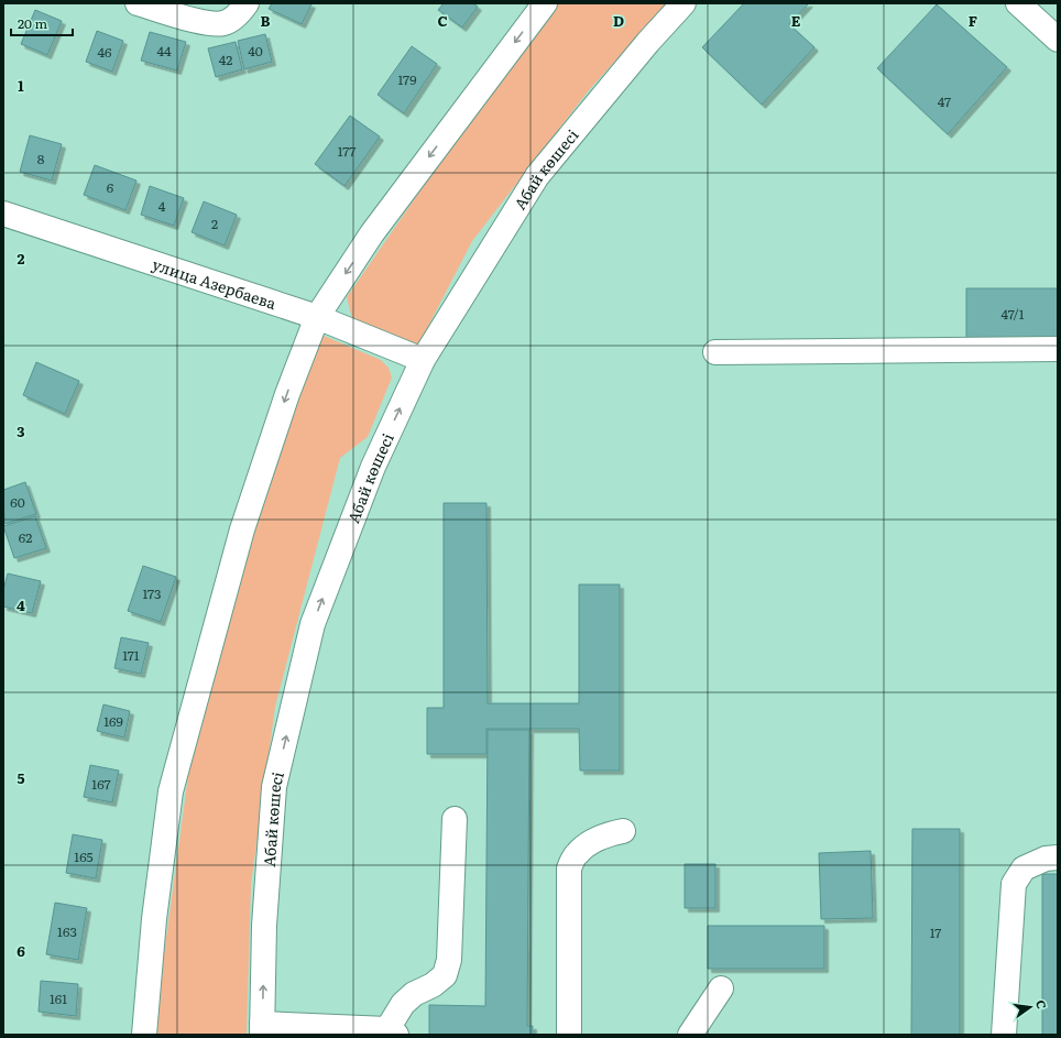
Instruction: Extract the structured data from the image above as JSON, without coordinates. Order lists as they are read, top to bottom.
{
  "streets": {
    "street": ["Абай көшесі", "улица Азербаева"]
  },
  "crossings": [
    ["Абай көшесі", "улица Азербаева"]
  ],
  "house_numbers": [
    "44",
    "40",
    "46",
    "42",
    "179",
    "47",
    "177",
    "8",
    "6",
    "4",
    "2",
    "47/1",
    "60",
    "62",
    "173",
    "171",
    "169",
    "167",
    "165",
    "163",
    "17",
    "161"
  ],
  "scale_bar": "20 m",
  "north": "right",
  "grid": {
    "columns": [
      "B",
      "C",
      "D",
      "E",
      "F"
    ],
    "rows": [
      "1",
      "2",
      "3",
      "4",
      "5",
      "6"
    ]
  }
}
